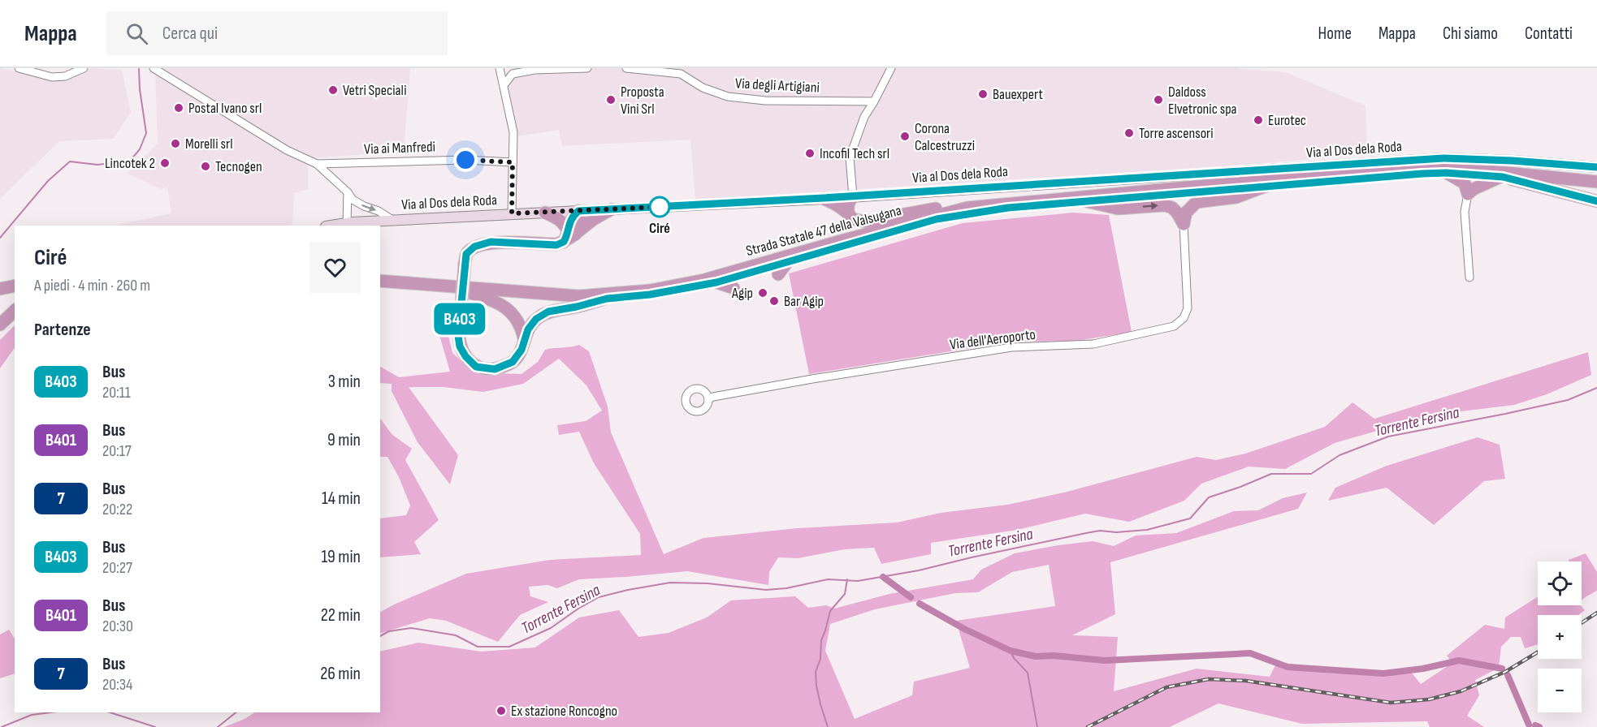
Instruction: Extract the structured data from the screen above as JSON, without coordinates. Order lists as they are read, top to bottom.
{
  "streets": {
    "highway": ["Strada Statale 47 della Valsugana"],
    "main road": ["Via al Dos dela Roda"],
    "street": ["Via degli Artigiani", "Via ai Manfredi", "Via dell'Aeroporto"]
  },
  "crossings": [
    ["Via ai Manfredi", "Via al Dos dela Roda"]
  ],
  "water": ["Torrente Fersina"],
  "places": [
    "Vetri Speciali",
    "Bauexpert",
    "Proposta Vini Srl",
    "Daldoss Elvetronic spa",
    "Postal Ivano srl",
    "Eurotec",
    "Torre ascensori",
    "Corona Calcestruzzi",
    "Morelli srl",
    "Incofil Tech srl",
    "Lincotek 2",
    "Tecnogen",
    "Ciré",
    "Agip",
    "Bar Agip",
    "Ex stazione Roncogno"
  ],
  "lines": ["bus line B403"],
  "page": {
    "header": "Mappa",
    "search": "Cerca qui",
    "nav": [
      "Home",
      "Mappa",
      "Chi siamo",
      "Contatti"
    ],
    "on_map": "B403",
    "heading": [
      ["Ciré", "A piedi · 4 min · 260 m"],
      "Partenze"
    ],
    "list": [
      {
        "mark": "B403",
        "name": "Bus",
        "note": "20:11",
        "value": "3 min"
      },
      {
        "mark": "B401",
        "name": "Bus",
        "note": "20:17",
        "value": "9 min"
      },
      {
        "mark": "7",
        "name": "Bus",
        "note": "20:22",
        "value": "14 min"
      },
      {
        "mark": "B403",
        "name": "Bus",
        "note": "20:27",
        "value": "19 min"
      },
      {
        "mark": "B401",
        "name": "Bus",
        "note": "20:30",
        "value": "22 min"
      },
      {
        "mark": "7",
        "name": "Bus",
        "note": "20:34",
        "value": "26 min"
      }
    ],
    "map_buttons": ["+", "−"]
  }
}
